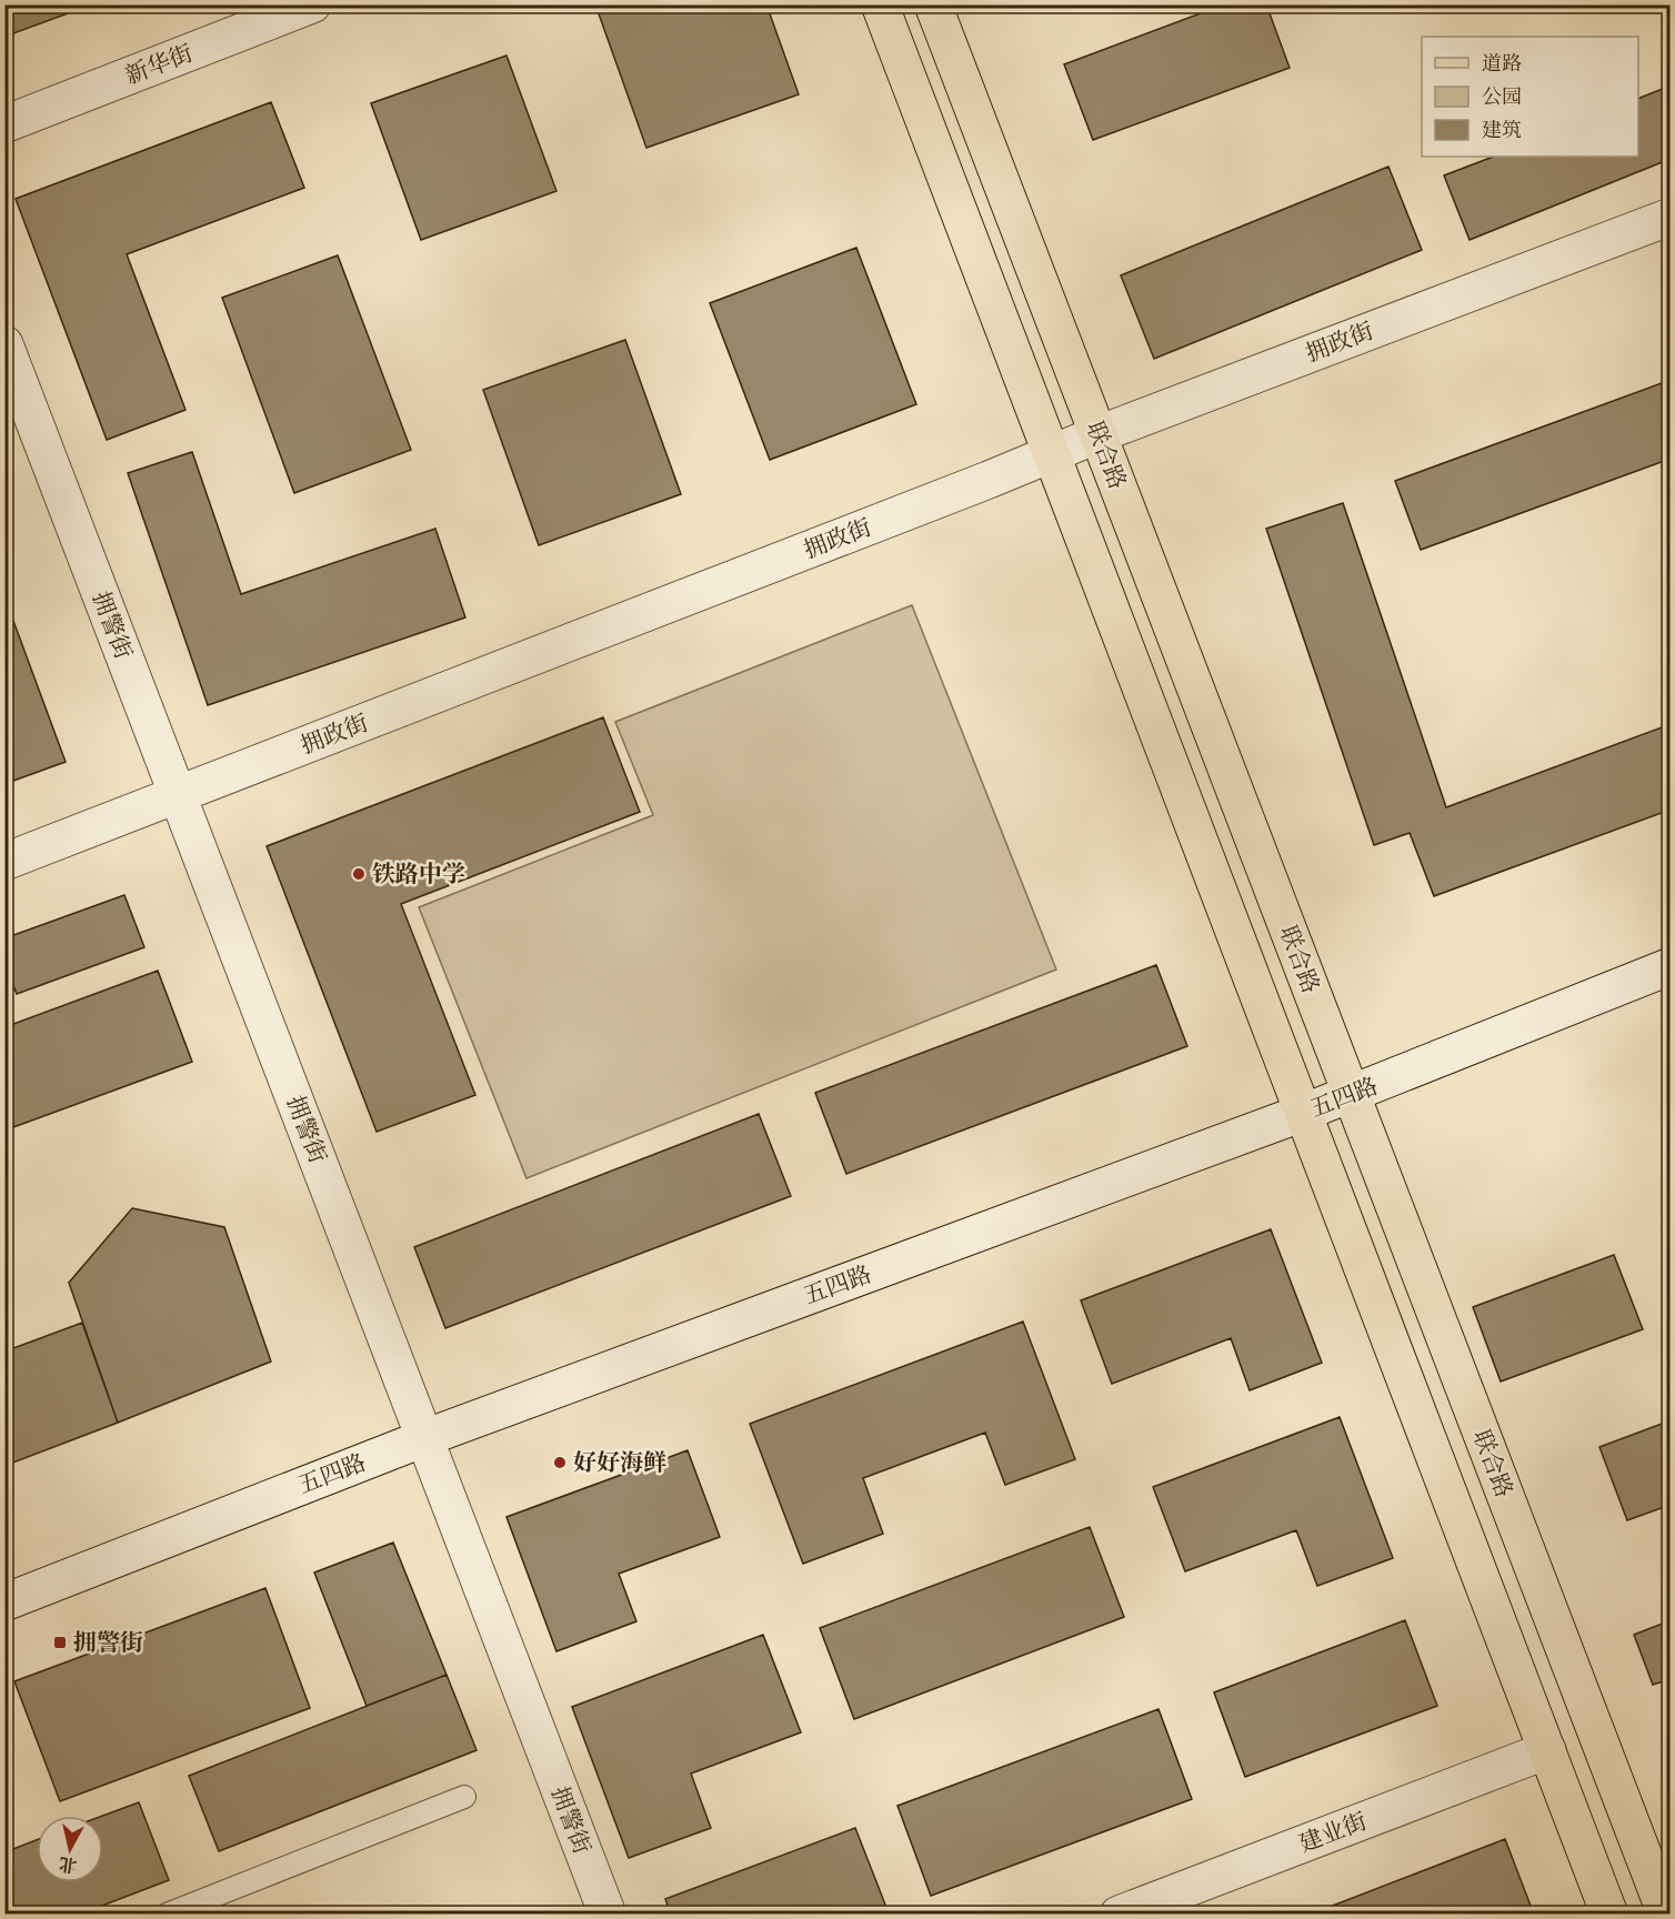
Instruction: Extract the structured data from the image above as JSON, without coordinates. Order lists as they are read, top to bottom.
{
  "streets": {
    "main road": ["联合路"],
    "street": [
      "新华街",
      "拥政街",
      "拥警街",
      "五四路",
      "建业街"
    ]
  },
  "crossings": [
    ["拥政街", "联合路"],
    ["拥政街", "拥警街"],
    ["联合路", "五四路"],
    ["拥警街", "五四路"]
  ],
  "places": {
    "other": ["铁路中学", "好好海鲜"],
    "transit": ["拥警街"]
  },
  "legend": ["道路", "公园", "建筑"],
  "north": "bottom"
}
